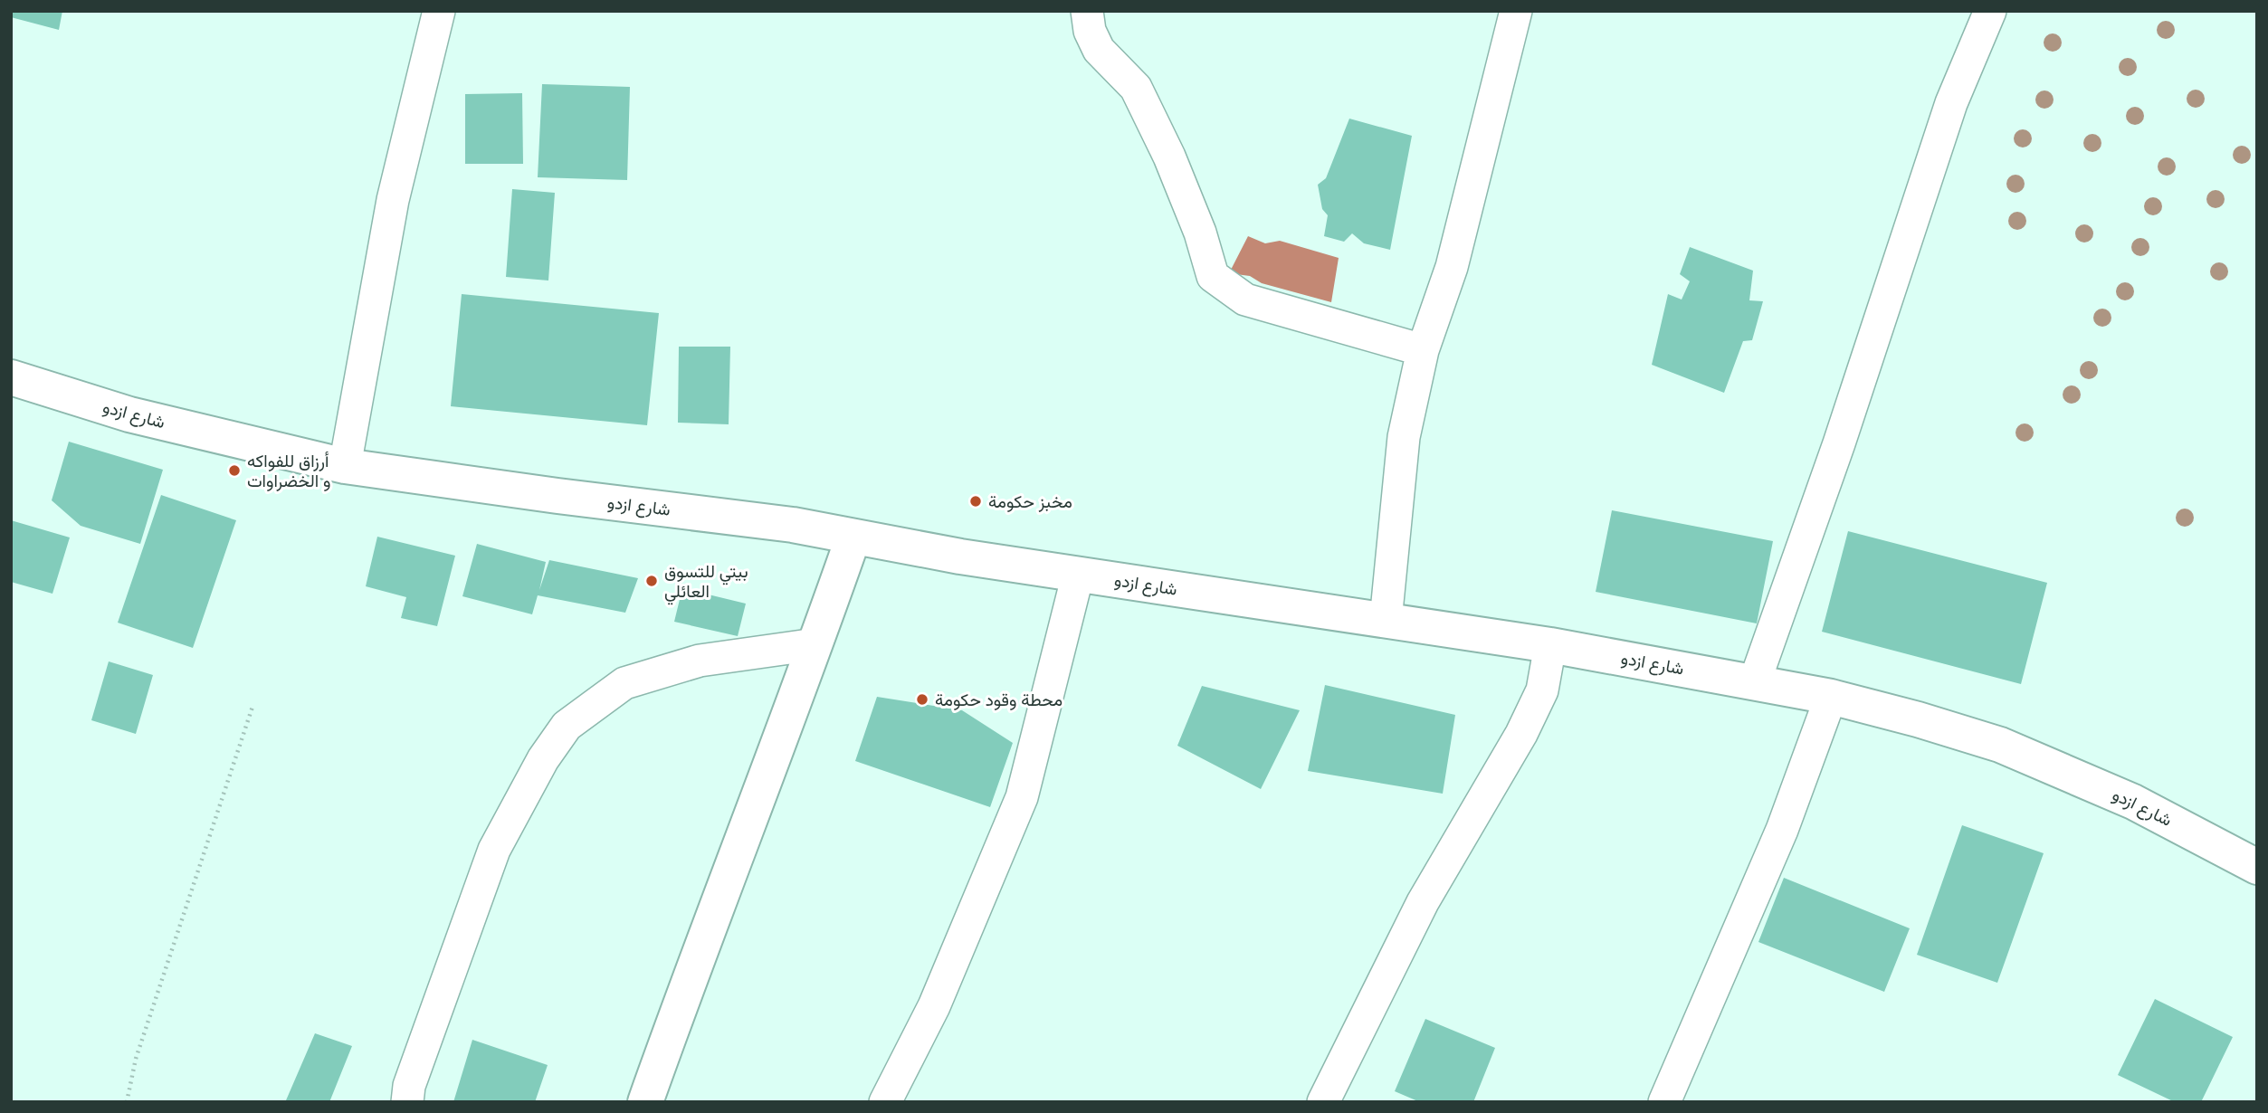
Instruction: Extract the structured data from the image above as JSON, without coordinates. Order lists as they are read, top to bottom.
{
  "streets": {
    "street": ["شارع ازدو"]
  },
  "places": [
    "أرزاق للفواكه و الخضراوات",
    "مخبز حكومة",
    "بيتي للتسوق العائلي",
    "محطة وقود حكومة"
  ]
}
